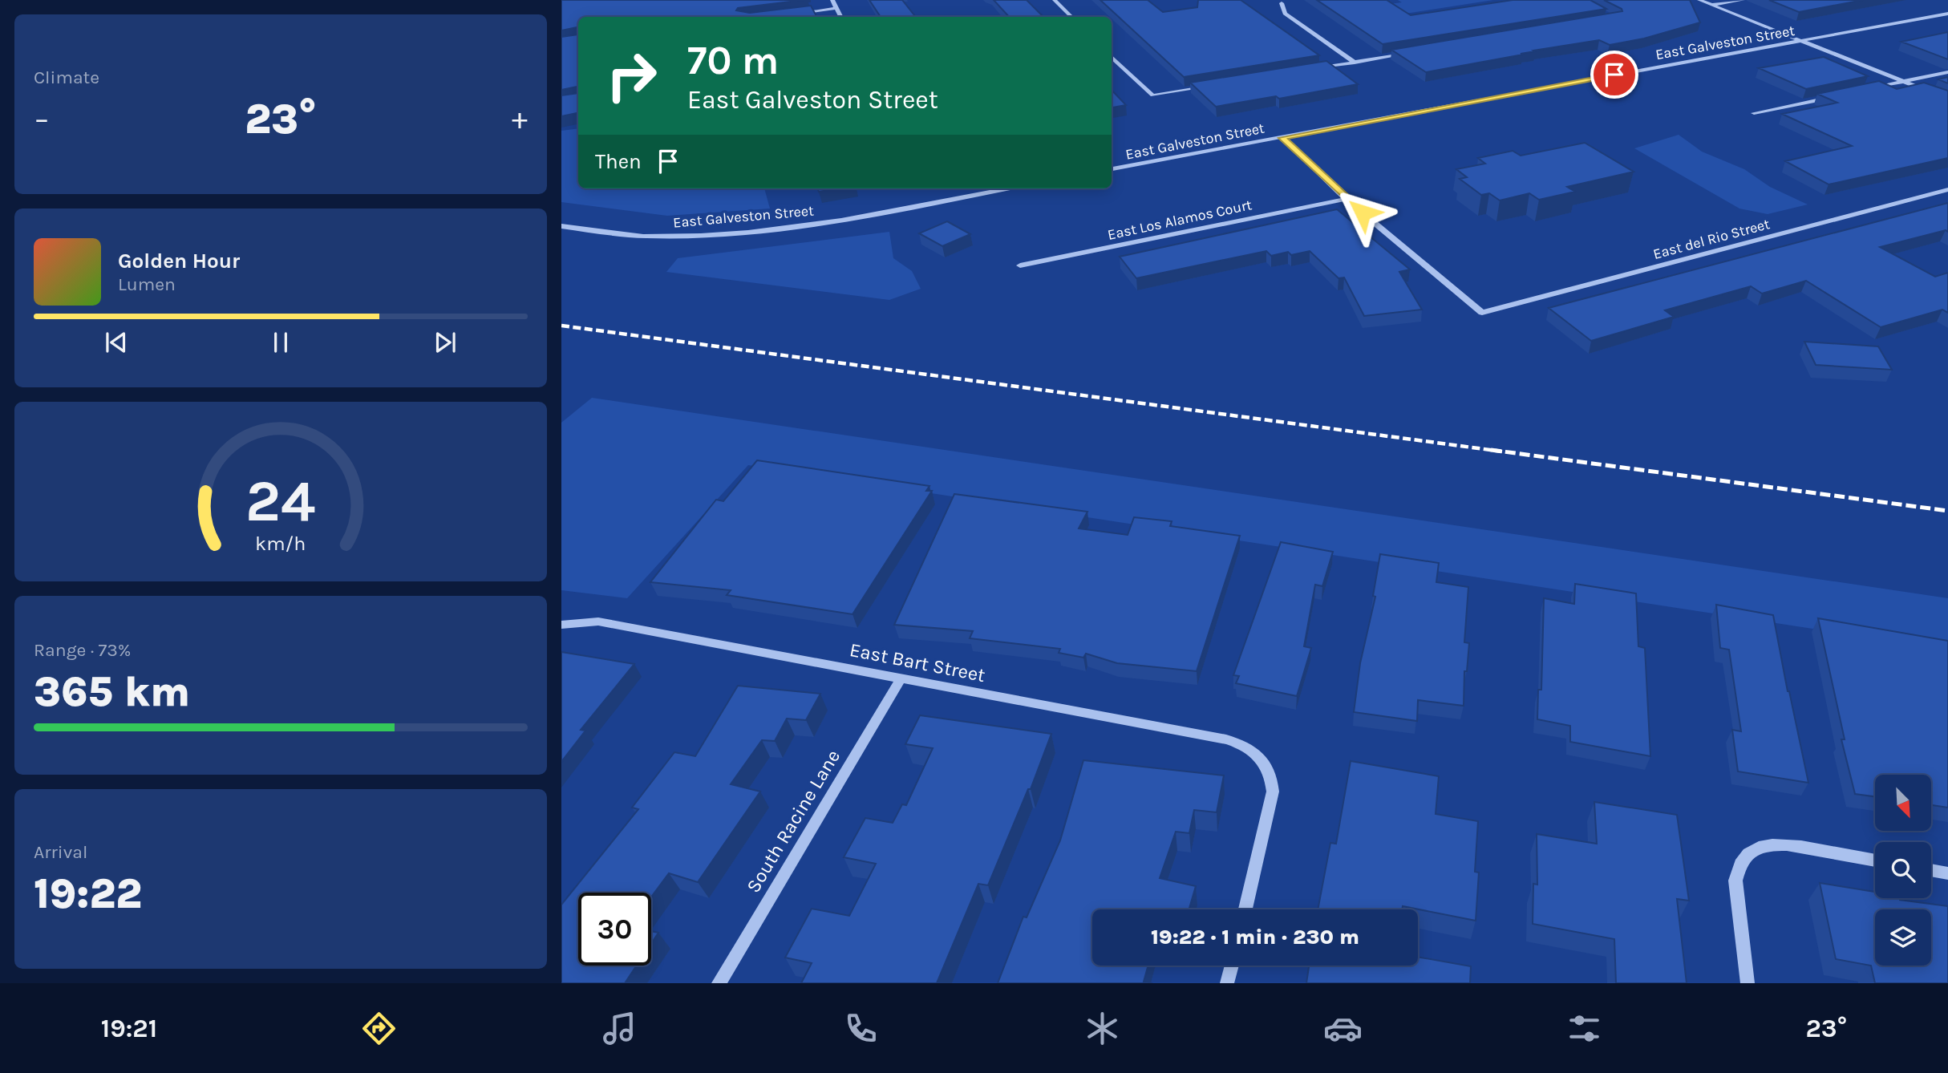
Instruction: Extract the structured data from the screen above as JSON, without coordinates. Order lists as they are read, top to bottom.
{
  "streets": {
    "street": [
      "East Galveston Street",
      "East Los Alamos Court",
      "East del Rio Street",
      "East Bart Street",
      "South Racine Lane"
    ]
  },
  "crossings": [
    ["East Bart Street", "South Racine Lane"]
  ],
  "north": "bottom right",
  "page": {
    "tile": [
      "Climate",
      ["Range · 73%", "365 km"],
      ["Arrival", "19:22"]
    ],
    "turn": ["70 m", "East Galveston Street"],
    "heat": ["−", "23°", "+"],
    "then": "Then",
    "song": ["Golden Hour", "Lumen"],
    "limit": "30",
    "trip": "19:22 · 1 min · 230 m",
    "tabs": ["19:21", "23°"],
    "gauge": ["24", "km/h"]
  }
}
